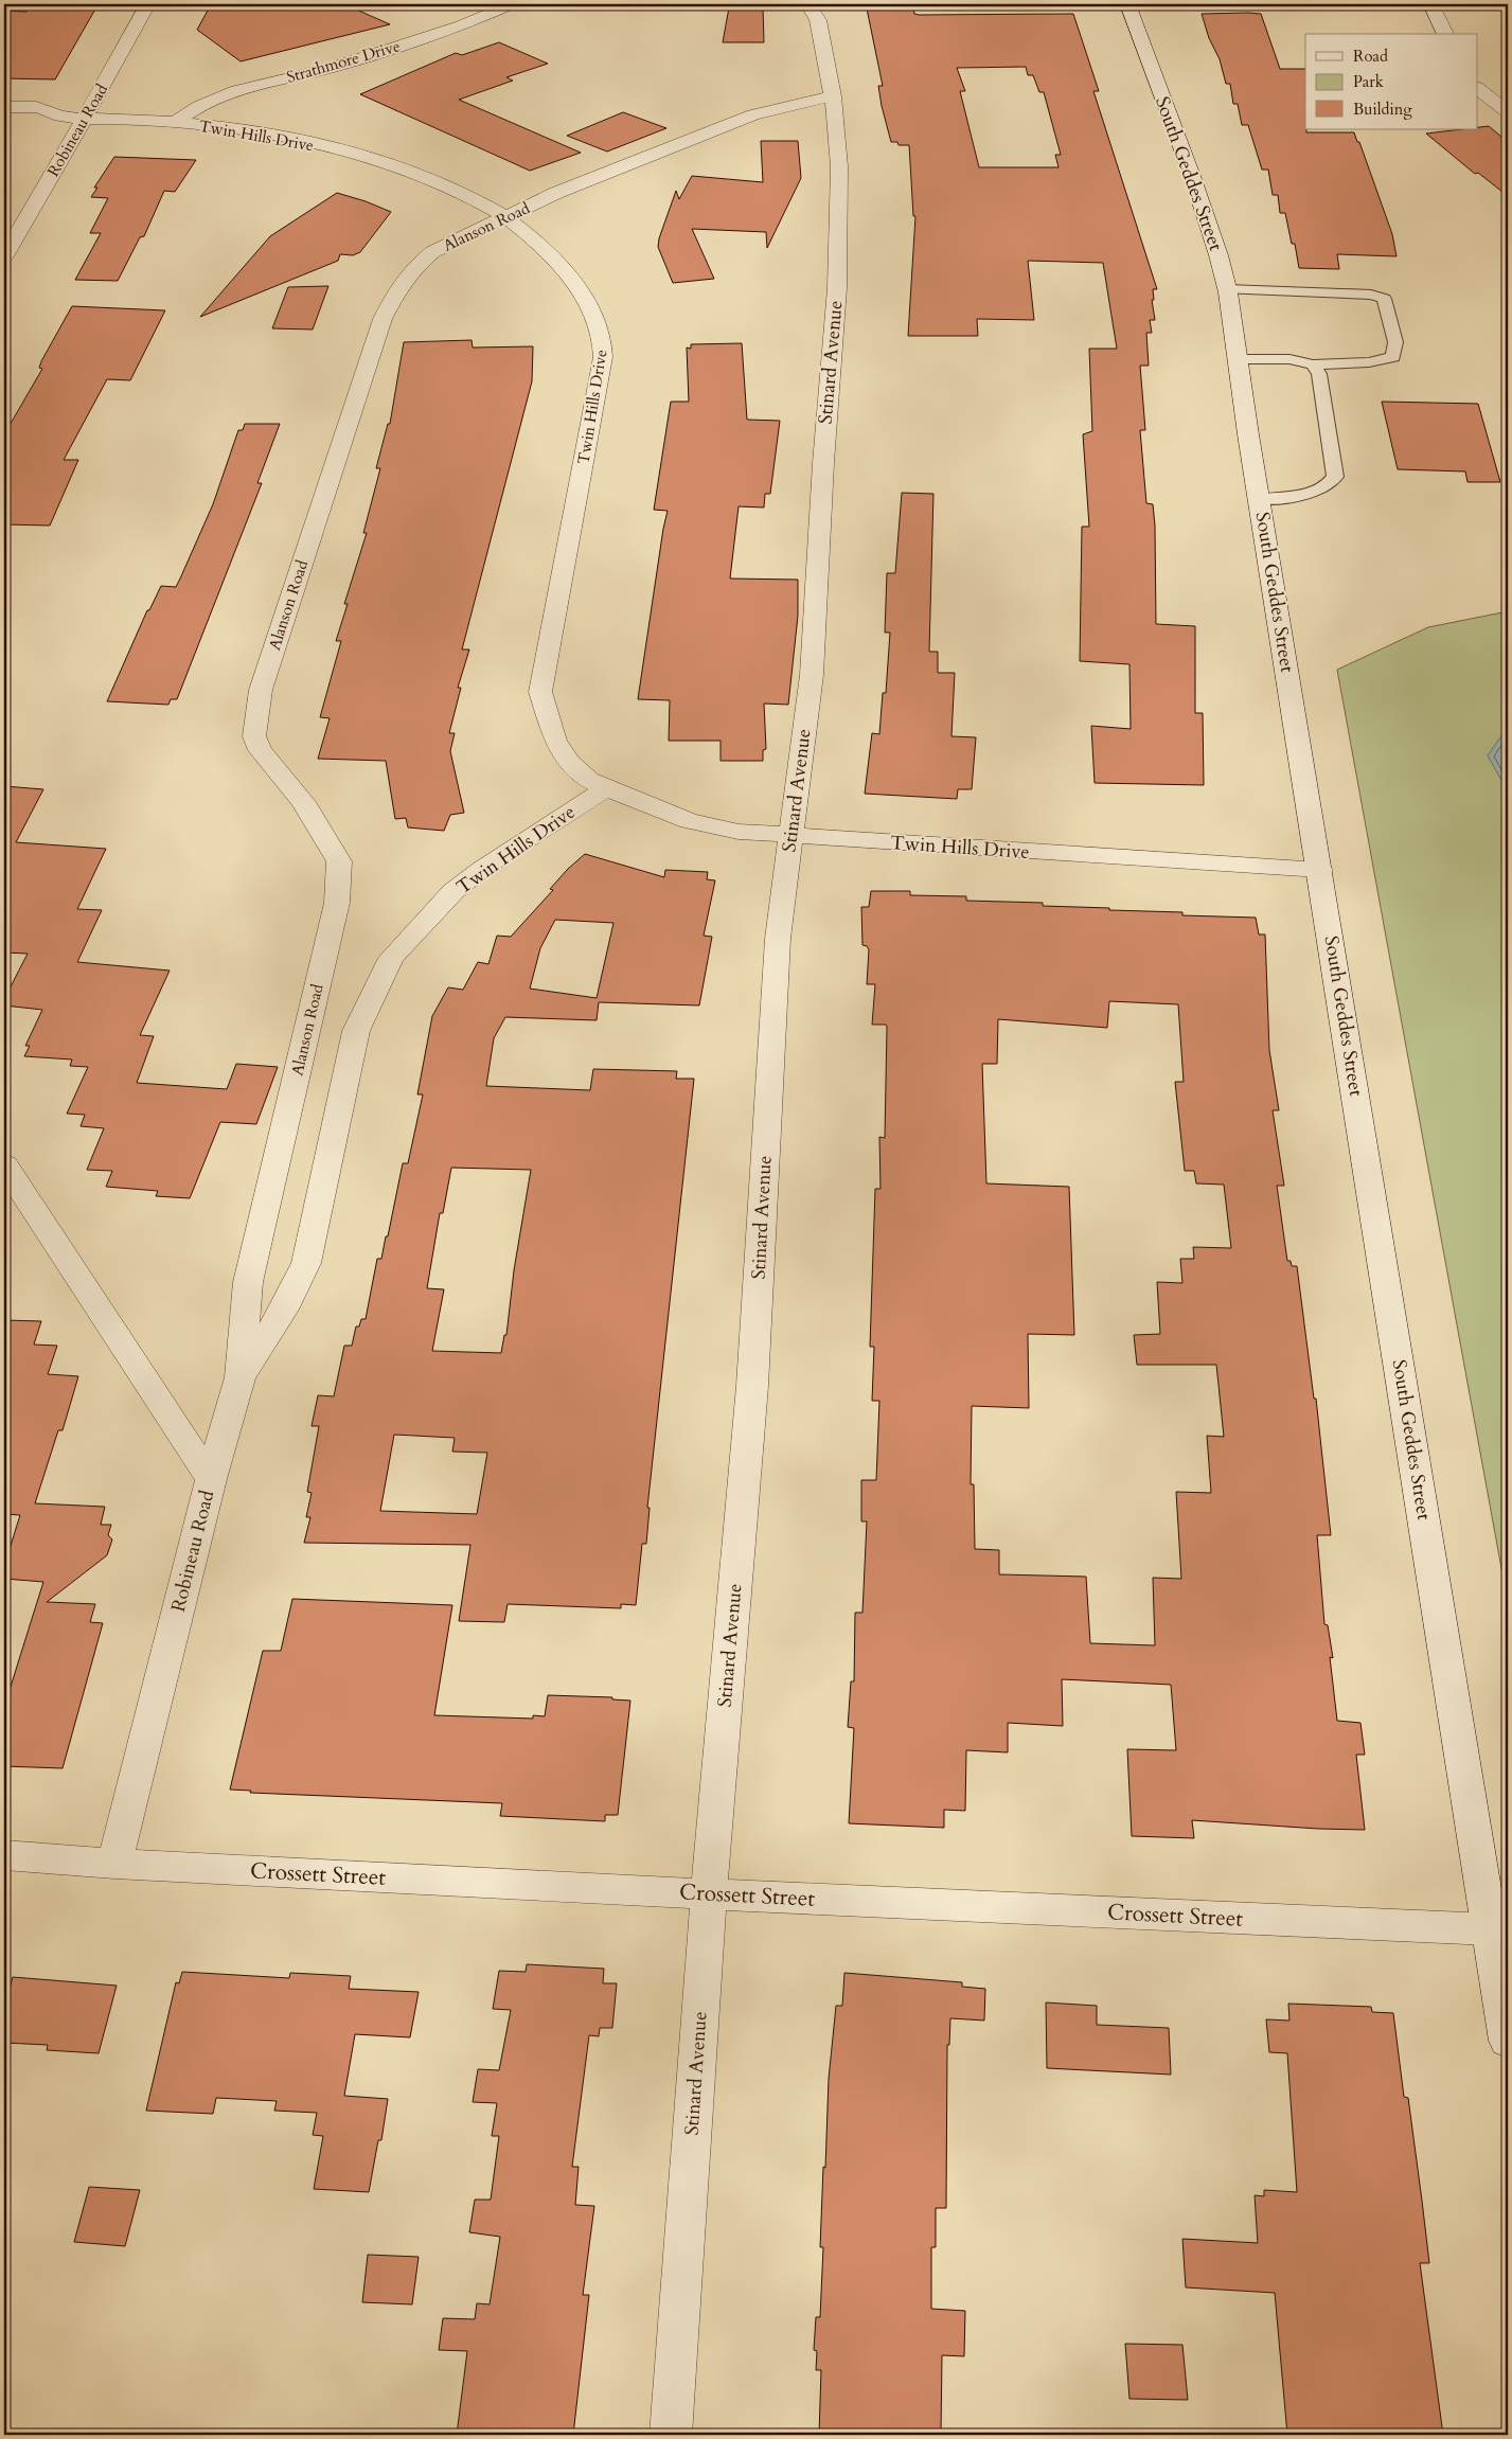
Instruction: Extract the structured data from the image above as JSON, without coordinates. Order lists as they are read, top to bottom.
{
  "streets": {
    "street": [
      "Strathmore Drive",
      "Robineau Road",
      "Twin Hills Drive",
      "South Geddes Street",
      "Alanson Road",
      "Stinard Avenue",
      "Crossett Street"
    ]
  },
  "crossings": [
    ["Strathmore Drive", "Twin Hills Drive"],
    ["Robineau Road", "Twin Hills Drive"],
    ["Robineau Road", "Alanson Road"],
    ["Robineau Road", "Crossett Street"],
    ["Twin Hills Drive", "South Geddes Street"],
    ["Twin Hills Drive", "Alanson Road"],
    ["Twin Hills Drive", "Stinard Avenue"],
    ["South Geddes Street", "Crossett Street"],
    ["Alanson Road", "Stinard Avenue"],
    ["Stinard Avenue", "Crossett Street"]
  ],
  "legend": ["Road", "Park", "Building"]
}
